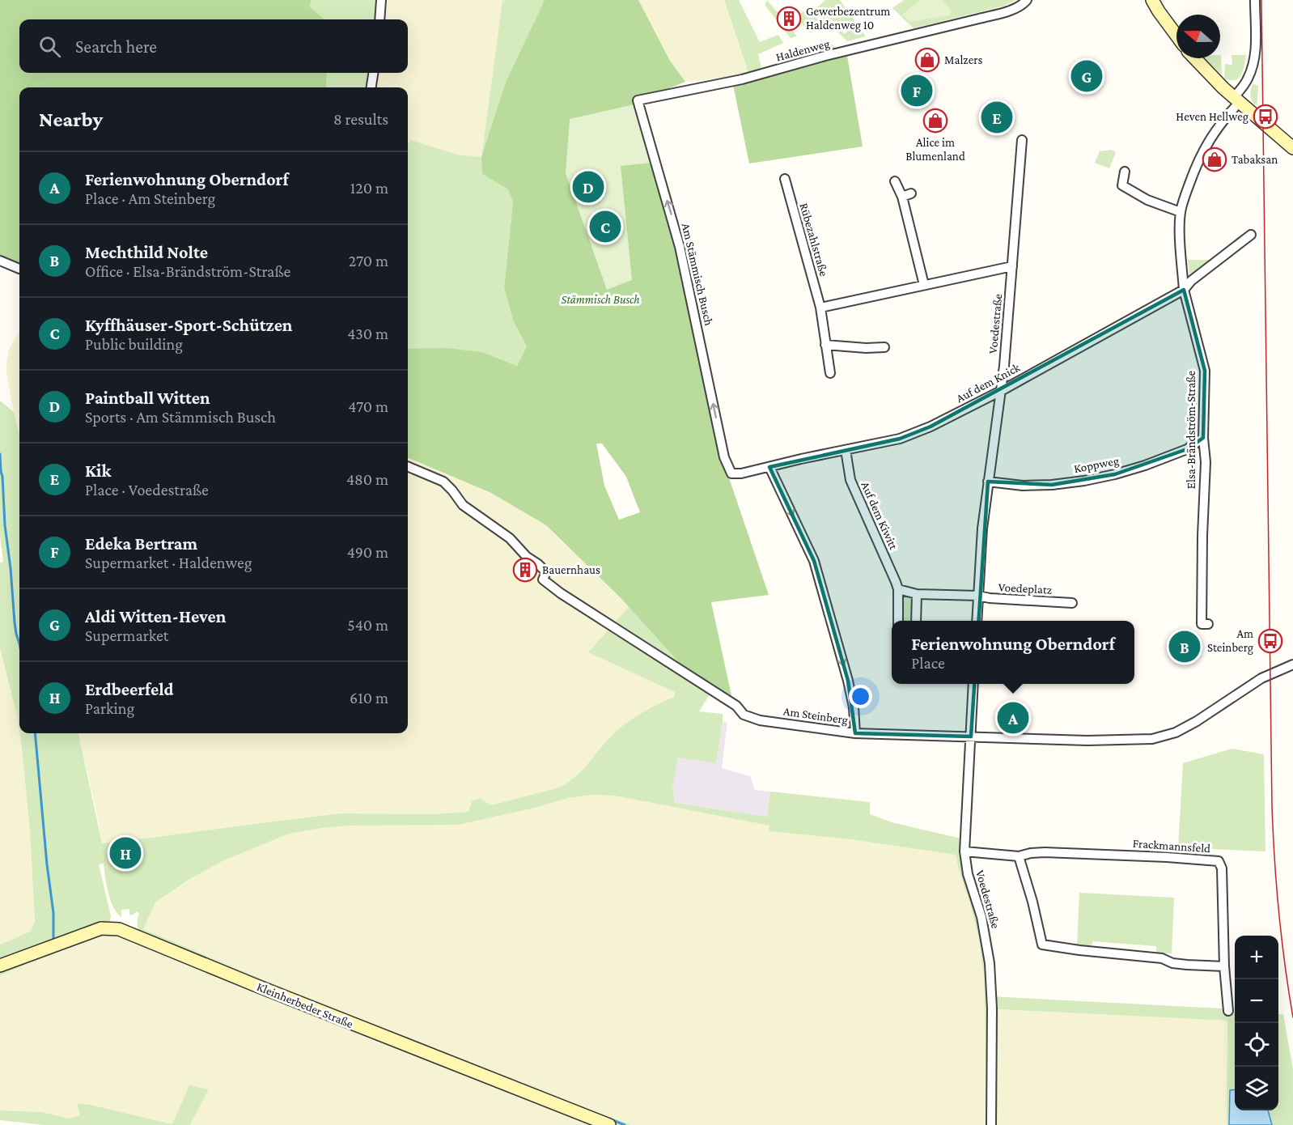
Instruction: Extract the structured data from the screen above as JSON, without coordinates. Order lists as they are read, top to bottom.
{
  "streets": {
    "street": [
      "Haldenweg",
      "Rübezahlstraße",
      "Am Stämmisch Busch",
      "Voedestraße",
      "Auf dem Knick",
      "Elsa-Brändström-Straße",
      "Koppweg",
      "Auf dem Kiwitt",
      "Voedeplatz",
      "Am Steinberg",
      "Frackmannsfeld",
      "Kleinherbeder Straße"
    ]
  },
  "crossings": [
    ["Haldenweg", "Am Stämmisch Busch"],
    ["Am Stämmisch Busch", "Auf dem Knick"],
    ["Voedestraße", "Auf dem Knick"],
    ["Voedestraße", "Koppweg"],
    ["Voedestraße", "Voedeplatz"],
    ["Voedestraße", "Am Steinberg"],
    ["Voedestraße", "Frackmannsfeld"],
    ["Auf dem Knick", "Elsa-Brändström-Straße"],
    ["Auf dem Knick", "Auf dem Kiwitt"],
    ["Elsa-Brändström-Straße", "Koppweg"]
  ],
  "one_way": ["Am Stämmisch Busch"],
  "parks": ["Stämmisch Busch"],
  "places": {
    "building": ["Gewerbezentrum Haldenweg 10", "Bauernhaus"],
    "shop": ["Malzers", "Alice im Blumenland", "Tabaksan"],
    "bus stop": ["Heven Hellweg", "Am Steinberg"]
  },
  "north": "left",
  "page": {
    "search": "Search here",
    "pins": [
      "G",
      "F",
      "E",
      "D",
      "C",
      "B",
      "A",
      "H"
    ],
    "heading": ["Nearby", "8 results"],
    "list": [
      {
        "mark": "A",
        "name": "Ferienwohnung Oberndorf",
        "note": "Place · Am Steinberg",
        "value": "120 m"
      },
      {
        "mark": "B",
        "name": "Mechthild Nolte",
        "note": "Office · Elsa-Brändström-Straße",
        "value": "270 m"
      },
      {
        "mark": "C",
        "name": "Kyffhäuser-Sport-Schützen",
        "note": "Public building",
        "value": "430 m"
      },
      {
        "mark": "D",
        "name": "Paintball Witten",
        "note": "Sports · Am Stämmisch Busch",
        "value": "470 m"
      },
      {
        "mark": "E",
        "name": "Kik",
        "note": "Place · Voedestraße",
        "value": "480 m"
      },
      {
        "mark": "F",
        "name": "Edeka Bertram",
        "note": "Supermarket · Haldenweg",
        "value": "490 m"
      },
      {
        "mark": "G",
        "name": "Aldi Witten-Heven",
        "note": "Supermarket",
        "value": "540 m"
      },
      {
        "mark": "H",
        "name": "Erdbeerfeld",
        "note": "Parking",
        "value": "610 m"
      }
    ],
    "popup": ["Ferienwohnung Oberndorf", "Place"],
    "map_buttons": ["+", "−"]
  }
}
